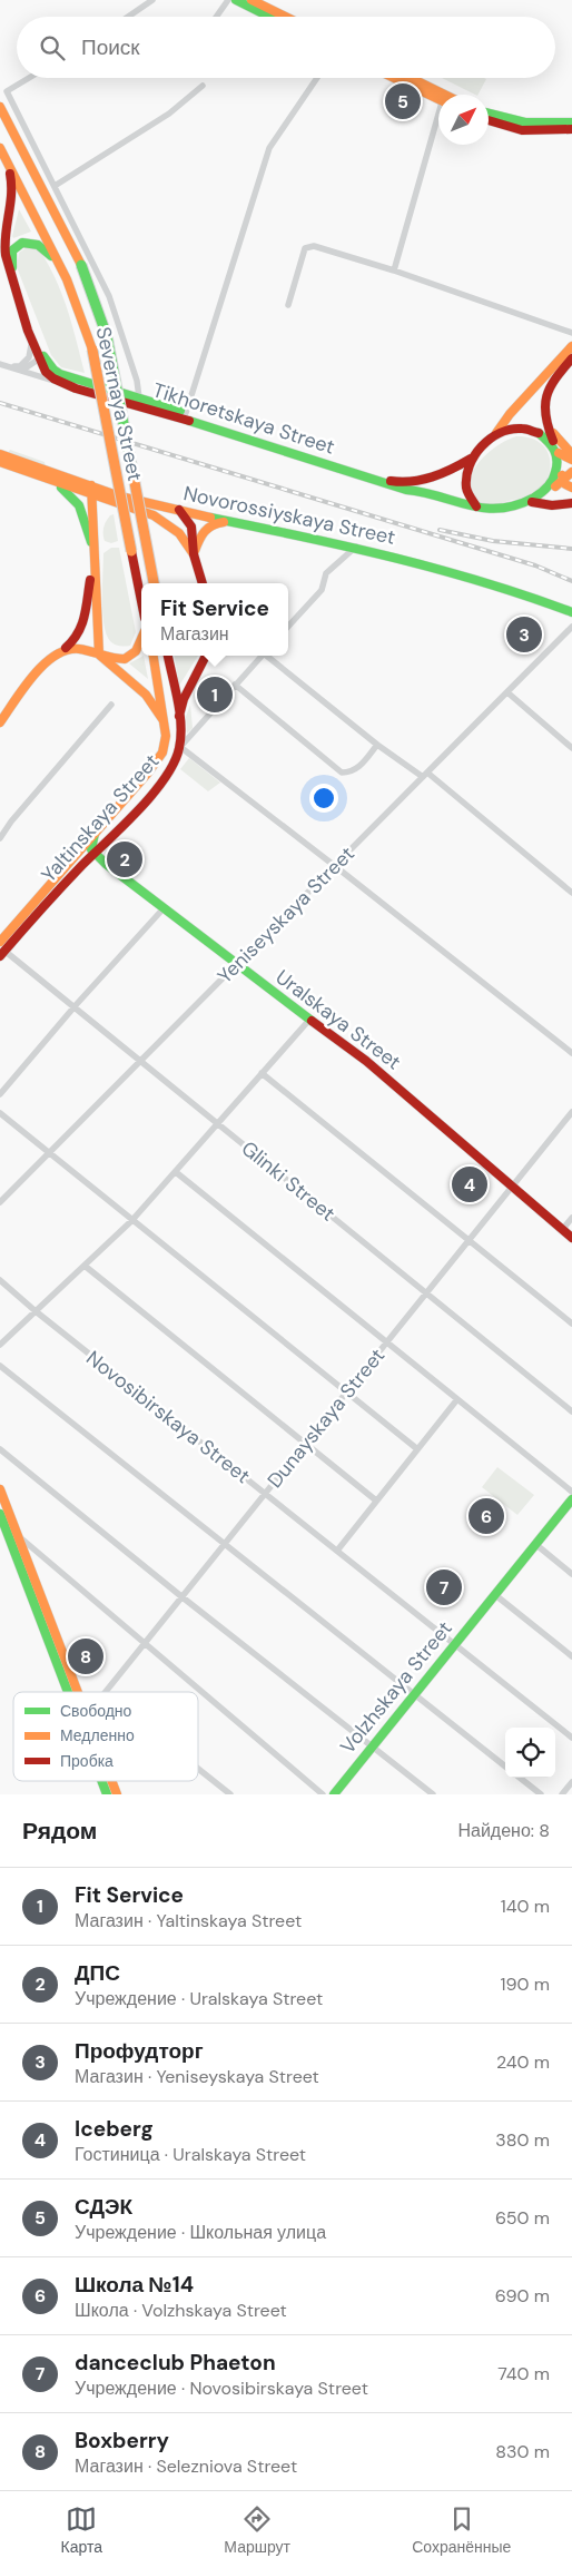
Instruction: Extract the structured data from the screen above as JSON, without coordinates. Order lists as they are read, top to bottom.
{
  "streets": {
    "main road": [
      "Severnaya Street",
      "Tikhoretskaya Street",
      "Novorossiyskaya Street",
      "Yaltinskaya Street",
      "Uralskaya Street",
      "Volzhskaya Street"
    ],
    "street": [
      "Yeniseyskaya Street",
      "Glinki Street",
      "Novosibirskaya Street",
      "Dunayskaya Street"
    ]
  },
  "crossings": [
    ["Severnaya Street", "Novorossiyskaya Street"],
    ["Yaltinskaya Street", "Uralskaya Street"],
    ["Yaltinskaya Street", "Glinki Street"],
    ["Yeniseyskaya Street", "Uralskaya Street"],
    ["Yeniseyskaya Street", "Glinki Street"],
    ["Uralskaya Street", "Dunayskaya Street"],
    ["Glinki Street", "Dunayskaya Street"],
    ["Novosibirskaya Street", "Dunayskaya Street"],
    ["Novosibirskaya Street", "Volzhskaya Street"]
  ],
  "legend": ["Свободно", "Медленно", "Пробка"],
  "north": "top right",
  "page": {
    "search": "Поиск",
    "pins": [
      "5",
      "3",
      "1",
      "2",
      "4",
      "6",
      "7",
      "8"
    ],
    "popup": ["Fit Service", "Магазин"],
    "heading": ["Рядом", "Найдено: 8"],
    "list": [
      {
        "mark": "1",
        "name": "Fit Service",
        "note": "Магазин · Yaltinskaya Street",
        "value": "140 m"
      },
      {
        "mark": "2",
        "name": "ДПС",
        "note": "Учреждение · Uralskaya Street",
        "value": "190 m"
      },
      {
        "mark": "3",
        "name": "Профудторг",
        "note": "Магазин · Yeniseyskaya Street",
        "value": "240 m"
      },
      {
        "mark": "4",
        "name": "Iceberg",
        "note": "Гостиница · Uralskaya Street",
        "value": "380 m"
      },
      {
        "mark": "5",
        "name": "СДЭК",
        "note": "Учреждение · Школьная улица",
        "value": "650 m"
      },
      {
        "mark": "6",
        "name": "Школа №14",
        "note": "Школа · Volzhskaya Street",
        "value": "690 m"
      },
      {
        "mark": "7",
        "name": "danceclub Phaeton",
        "note": "Учреждение · Novosibirskaya Street",
        "value": "740 m"
      },
      {
        "mark": "8",
        "name": "Boxberry",
        "note": "Магазин · Selezniova Street",
        "value": "830 m"
      }
    ],
    "nav": ["Карта", "Маршрут", "Сохранённые"]
  }
}
